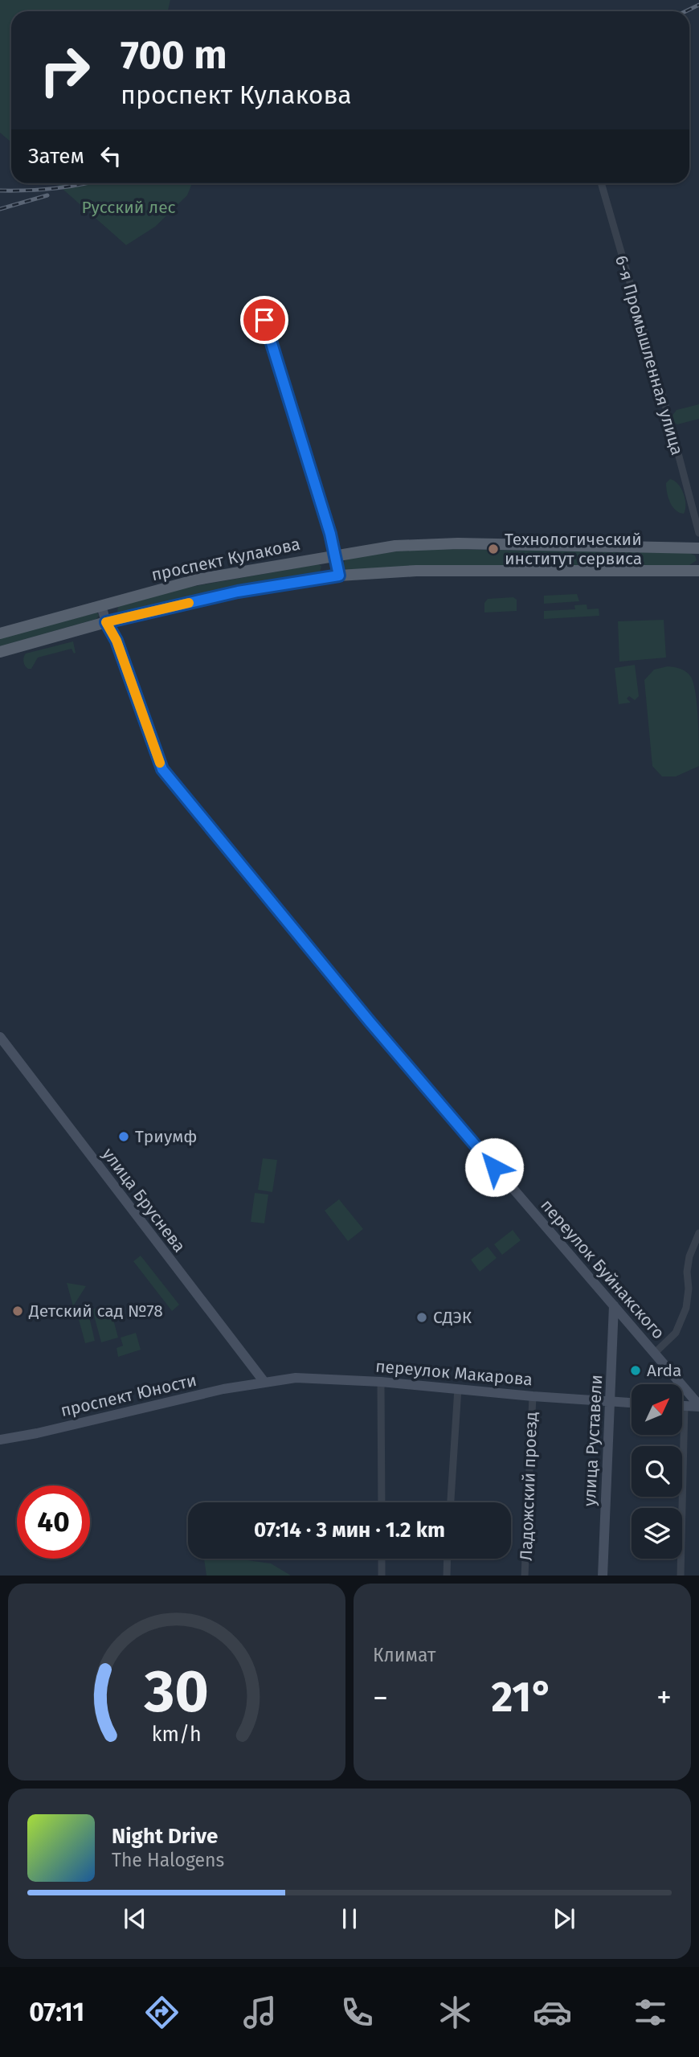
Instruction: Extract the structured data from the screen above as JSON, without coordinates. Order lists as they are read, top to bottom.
{
  "streets": {
    "main road": ["проспект Кулакова"],
    "street": [
      "6-я Промышленная улица",
      "улица Бруснева",
      "переулок Буйнакского",
      "переулок Макарова",
      "проспект Юности",
      "улица Руставели",
      "Ладожский проезд"
    ]
  },
  "crossings": [
    ["проспект Кулакова", "переулок Буйнакского"],
    ["улица Бруснева", "переулок Макарова"],
    ["улица Бруснева", "проспект Юности"],
    ["переулок Буйнакского", "улица Руставели"],
    ["переулок Макарова", "проспект Юности"],
    ["переулок Макарова", "улица Руставели"],
    ["переулок Макарова", "Ладожский проезд"]
  ],
  "parks": ["Русский лес"],
  "places": [
    "Технологический институт сервиса",
    "Триумф",
    "Детский сад №78",
    "СДЭК",
    "Arda"
  ],
  "north": "top right",
  "page": {
    "turn": ["700 m", "проспект Кулакова"],
    "then": "Затем",
    "limit": "40",
    "trip": "07:14 · 3 мин · 1.2 km",
    "tile": "Климат",
    "heat": ["−", "21°", "+"],
    "song": ["Night Drive", "The Halogens"],
    "tabs": "07:11",
    "gauge": ["30", "km/h"]
  }
}
